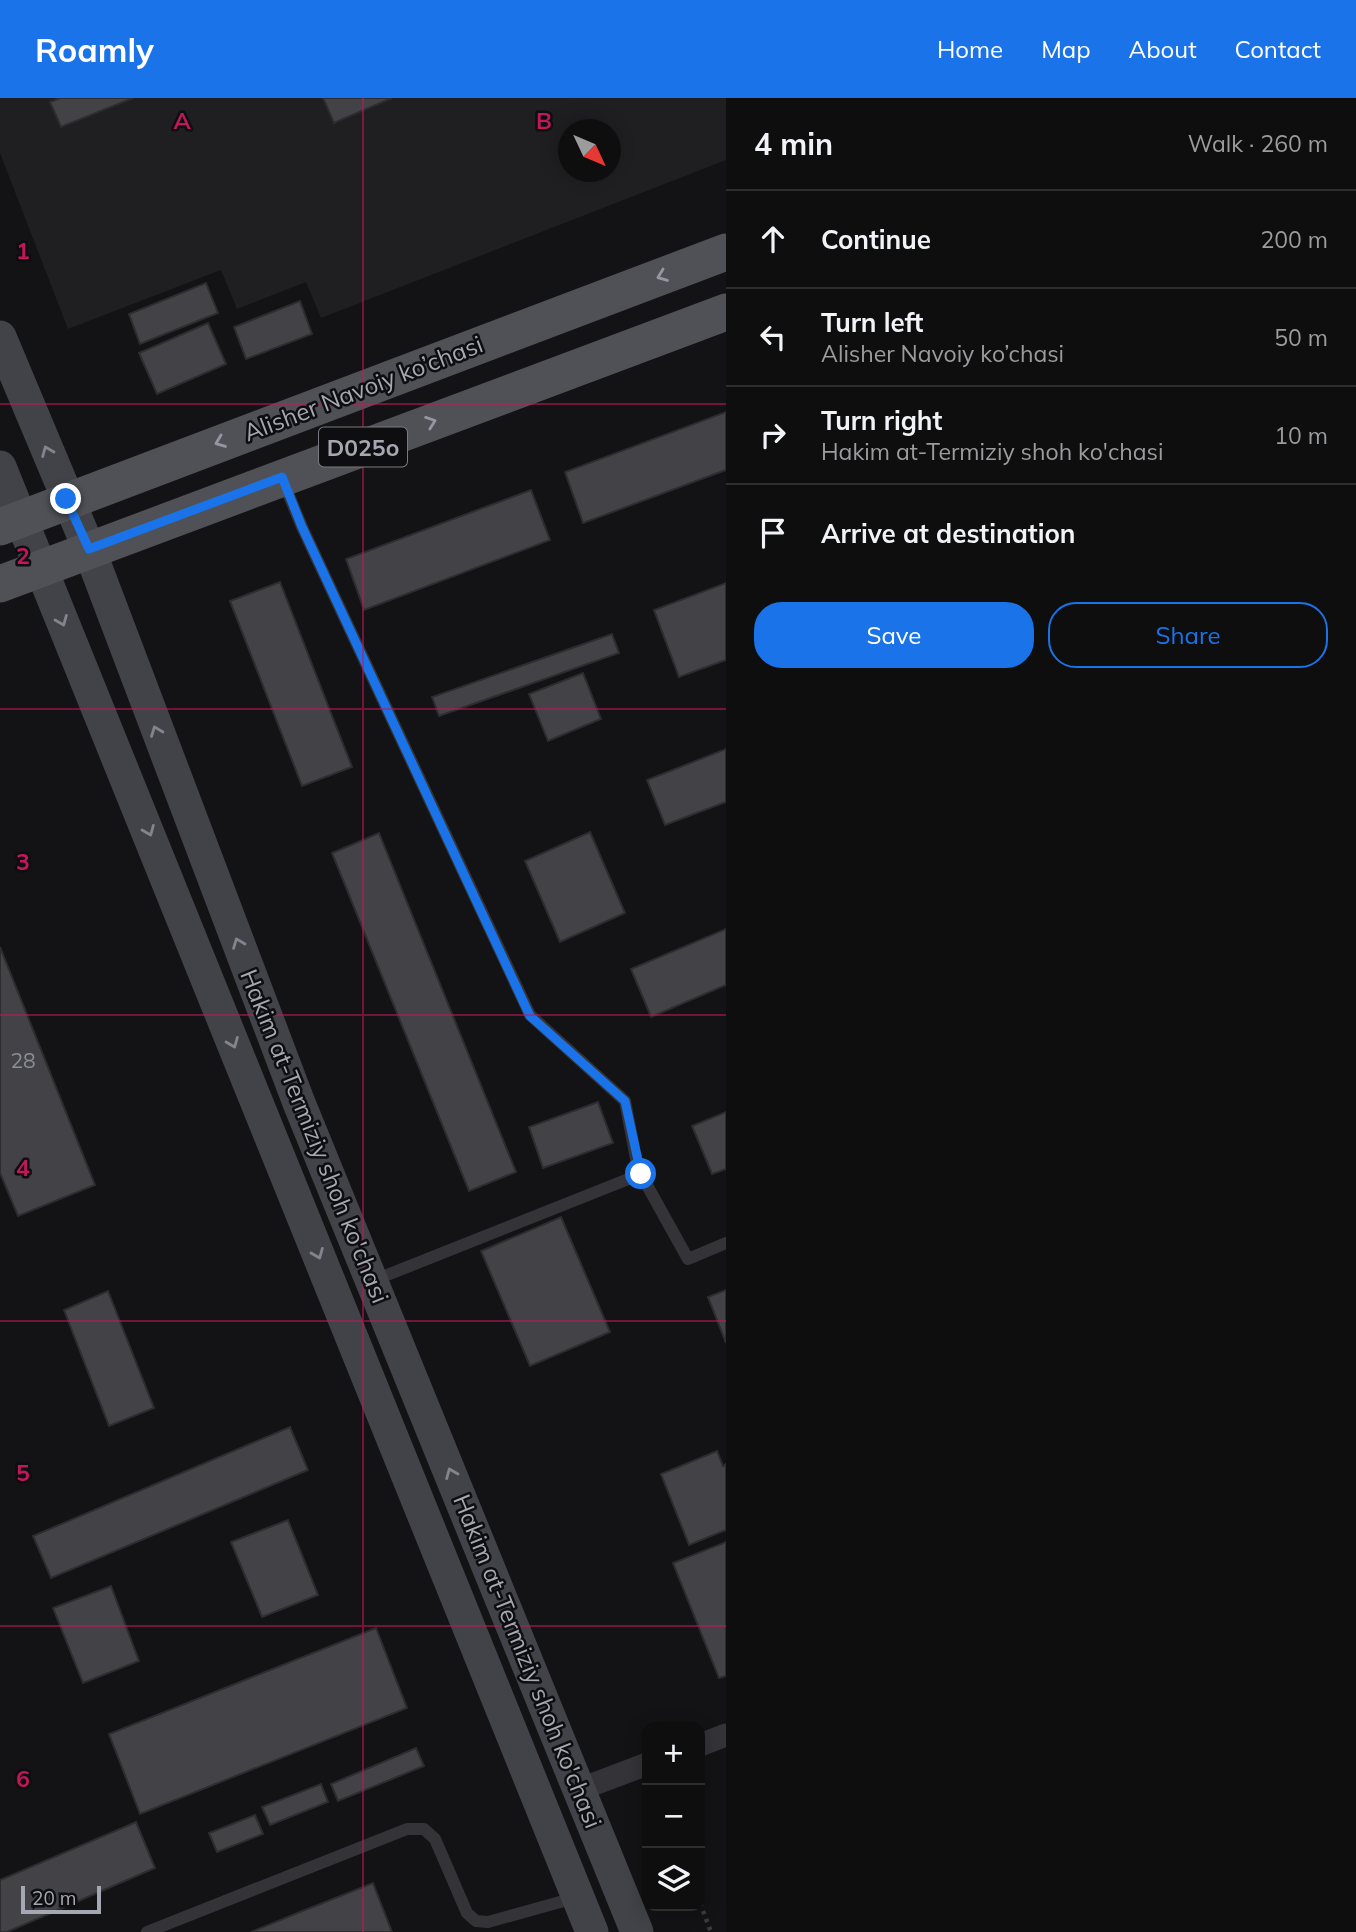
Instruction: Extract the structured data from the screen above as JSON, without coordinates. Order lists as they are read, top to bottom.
{
  "streets": {
    "main road": ["Alisher Navoiy ko’chasi", "D025o", "Hakim at-Termiziy shoh ko'chasi"]
  },
  "crossings": [
    ["Alisher Navoiy ko’chasi", "Hakim at-Termiziy shoh ko'chasi"],
    ["D025o", "Hakim at-Termiziy shoh ko'chasi"]
  ],
  "house_numbers": ["28"],
  "scale_bar": "20 m",
  "north": "bottom right",
  "page": {
    "header": "Roamly",
    "nav": [
      "Home",
      "Map",
      "About",
      "Contact"
    ],
    "heading": ["4 min", "Walk · 260 m"],
    "list": [
      ["Continue", "200 m"],
      ["Turn left", "Alisher Navoiy ko’chasi", "50 m"],
      ["Turn right", "Hakim at-Termiziy shoh ko'chasi", "10 m"],
      "Arrive at destination"
    ],
    "buttons": ["Save", "Share"],
    "map_buttons": ["+", "−"],
    "scale": "20 m"
  },
  "grid": {
    "columns": ["A", "B"],
    "rows": [
      "1",
      "2",
      "3",
      "4",
      "5",
      "6"
    ]
  }
}
